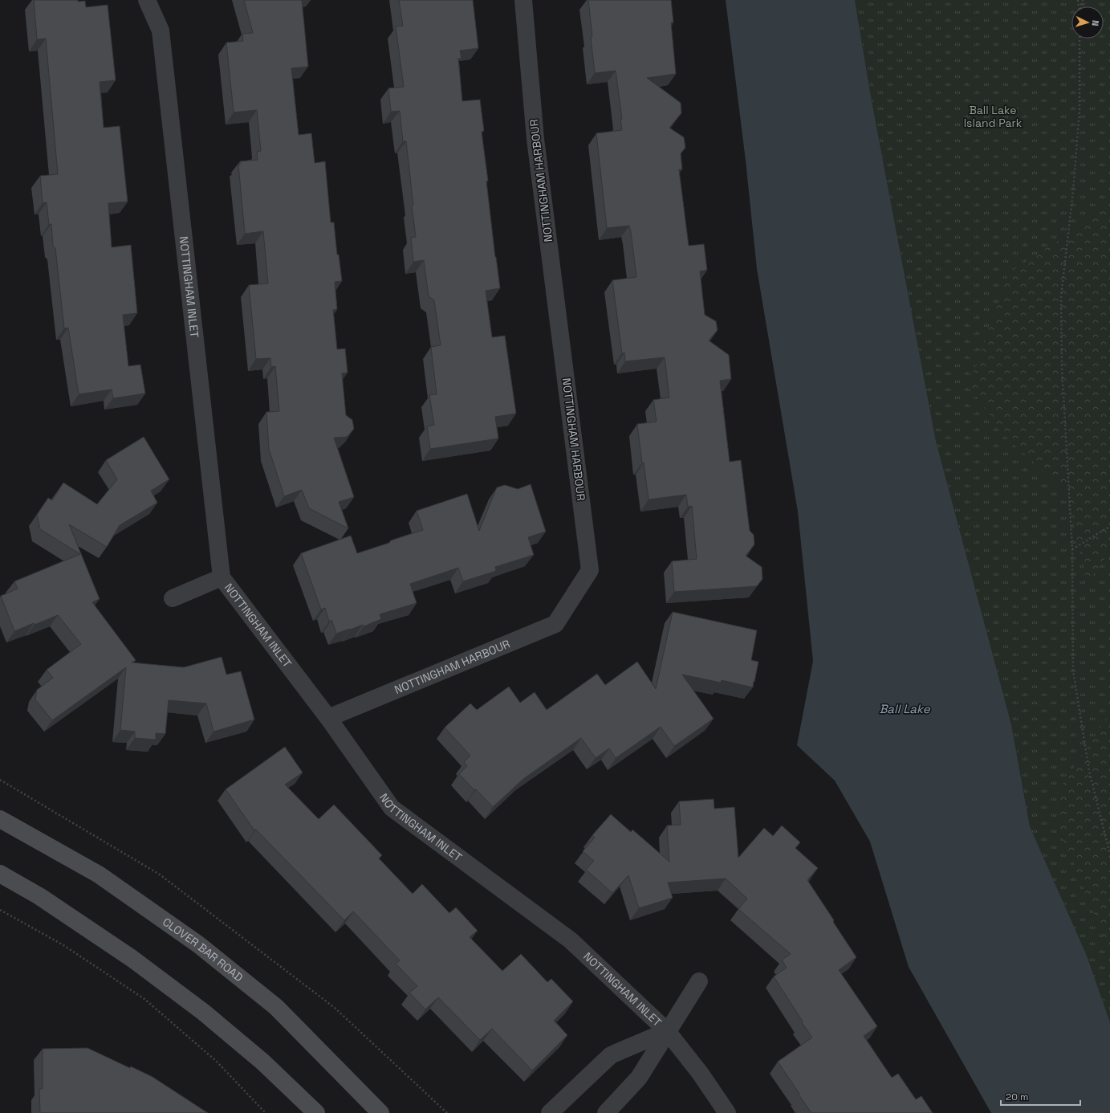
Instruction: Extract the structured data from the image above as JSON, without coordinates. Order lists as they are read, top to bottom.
{
  "streets": {
    "main road": ["CLOVER BAR ROAD"],
    "street": ["NOTTINGHAM HARBOUR", "NOTTINGHAM INLET"]
  },
  "crossings": [
    ["NOTTINGHAM HARBOUR", "NOTTINGHAM INLET"]
  ],
  "water": ["Ball Lake"],
  "parks": ["Ball Lake Island Park"],
  "scale_bar": "20 m",
  "north": "right"
}
